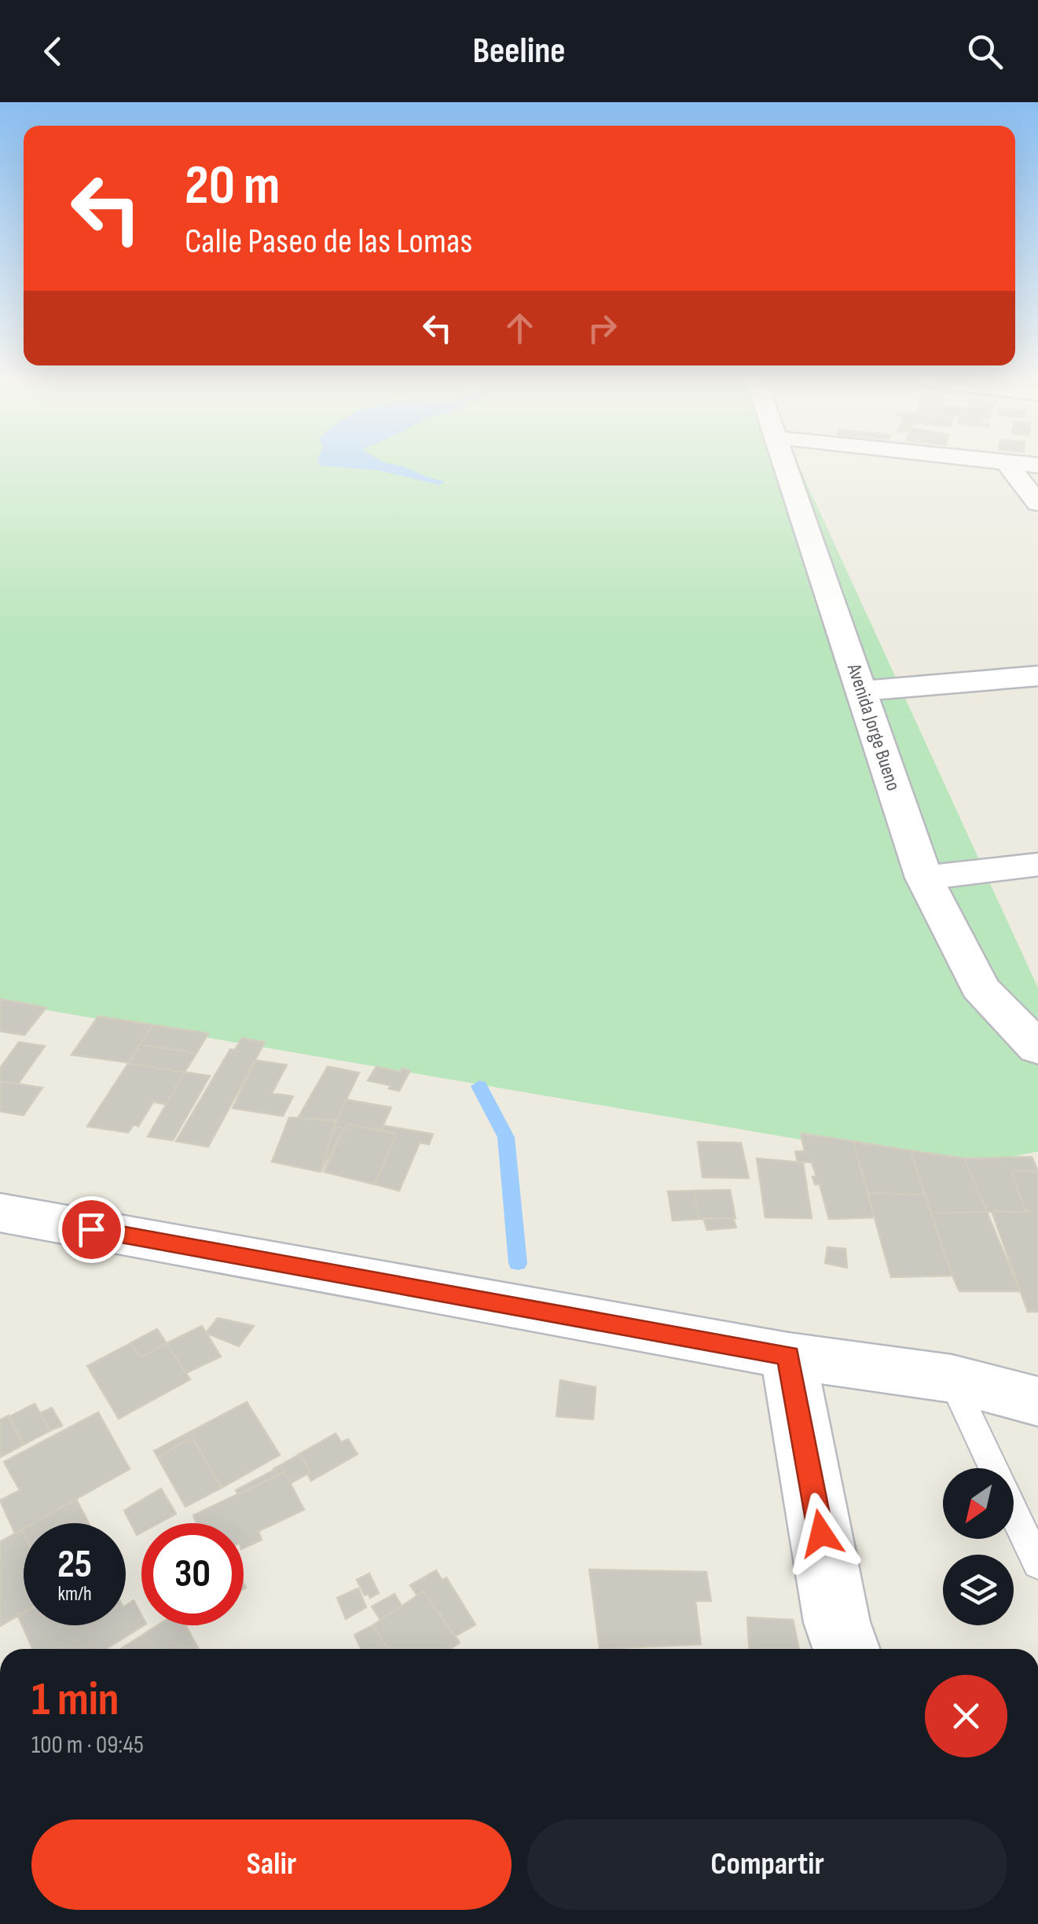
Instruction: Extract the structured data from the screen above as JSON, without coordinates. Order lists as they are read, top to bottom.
{
  "streets": {
    "street": ["Avenida Jorge Bueno"]
  },
  "north": "bottom left",
  "page": {
    "header": "Beeline",
    "turn": ["20 m", "Calle Paseo de las Lomas"],
    "speed": "25 km/h",
    "limit": "30",
    "heading": ["1 min", "100 m · 09:45"],
    "buttons": ["Salir", "Compartir"]
  }
}
